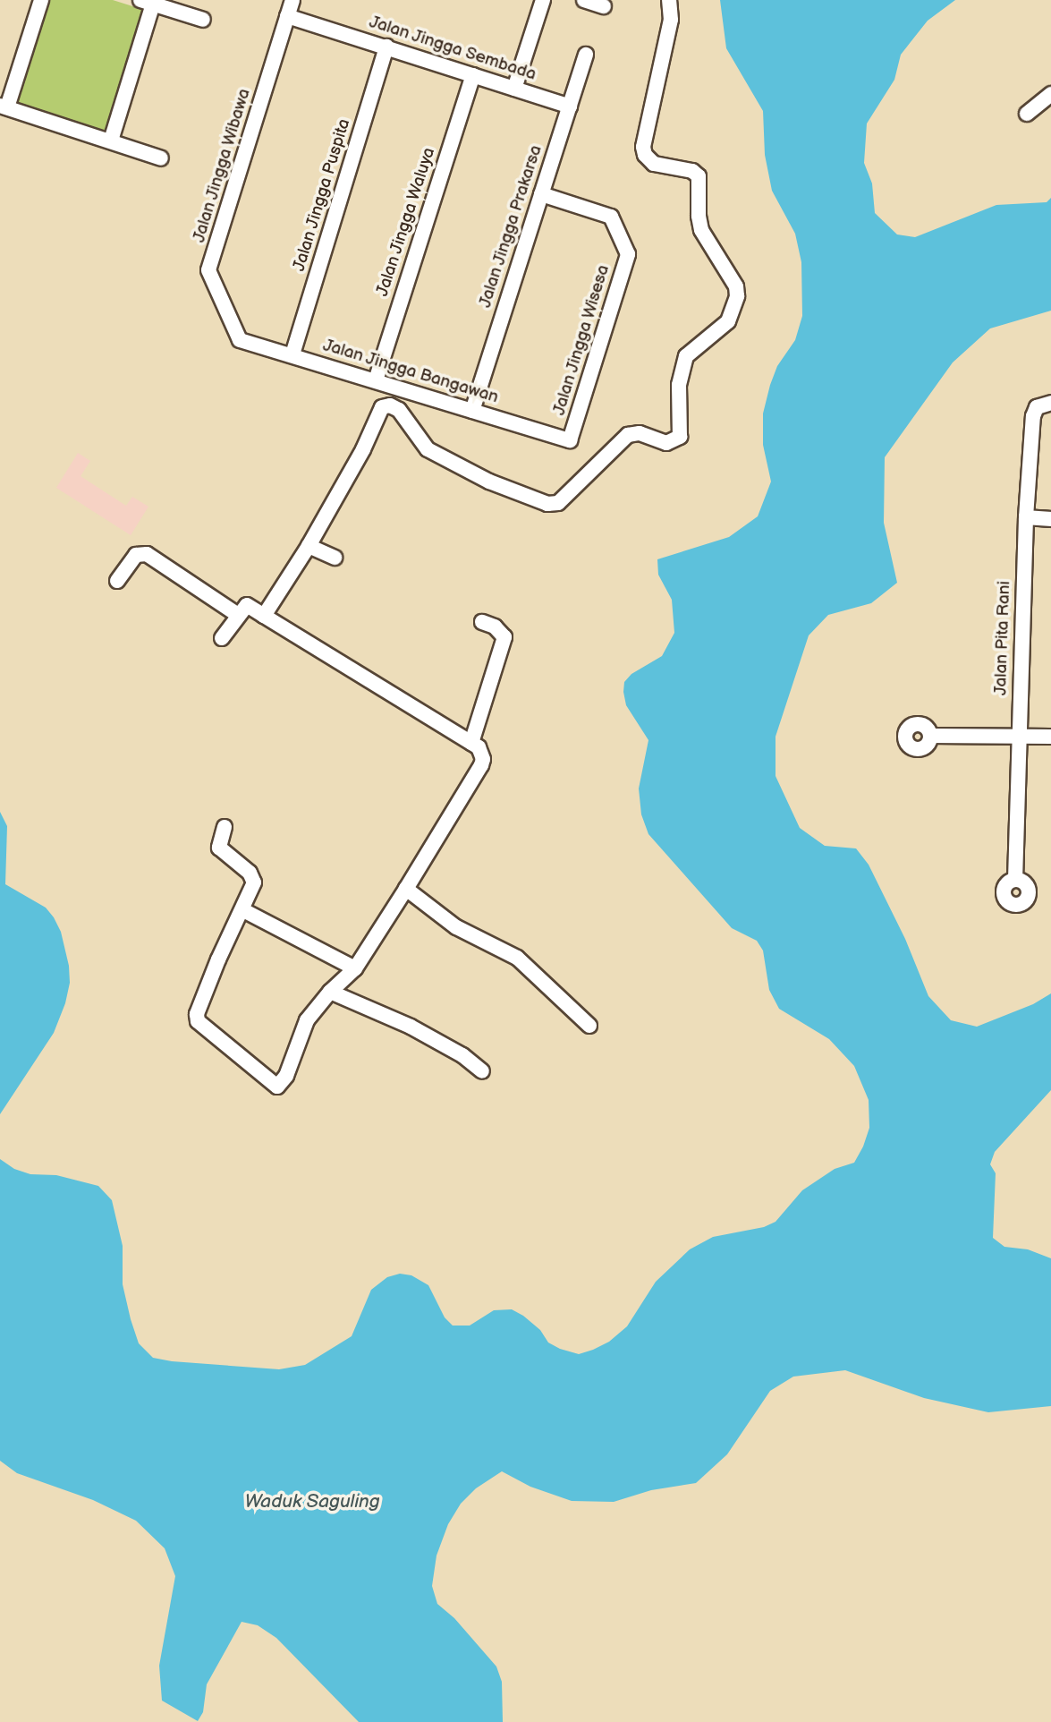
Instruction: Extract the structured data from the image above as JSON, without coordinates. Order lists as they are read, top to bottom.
{
  "streets": {
    "street": [
      "Jalan Jingga Sembada",
      "Jalan Jingga Wibawa",
      "Jalan Jingga Puspita",
      "Jalan Jingga Waluya",
      "Jalan Jingga Prakarsa",
      "Jalan Jingga Wisesa",
      "Jalan Jingga Bangawan",
      "Jalan Pita Rani"
    ]
  },
  "crossings": [
    ["Jalan Jingga Sembada", "Jalan Jingga Wibawa"],
    ["Jalan Jingga Sembada", "Jalan Jingga Puspita"],
    ["Jalan Jingga Sembada", "Jalan Jingga Waluya"],
    ["Jalan Jingga Sembada", "Jalan Jingga Prakarsa"],
    ["Jalan Jingga Wibawa", "Jalan Jingga Bangawan"],
    ["Jalan Jingga Puspita", "Jalan Jingga Bangawan"],
    ["Jalan Jingga Waluya", "Jalan Jingga Bangawan"],
    ["Jalan Jingga Prakarsa", "Jalan Jingga Wisesa"],
    ["Jalan Jingga Prakarsa", "Jalan Jingga Bangawan"],
    ["Jalan Jingga Wisesa", "Jalan Jingga Bangawan"]
  ],
  "water": ["Waduk Saguling"]
}
